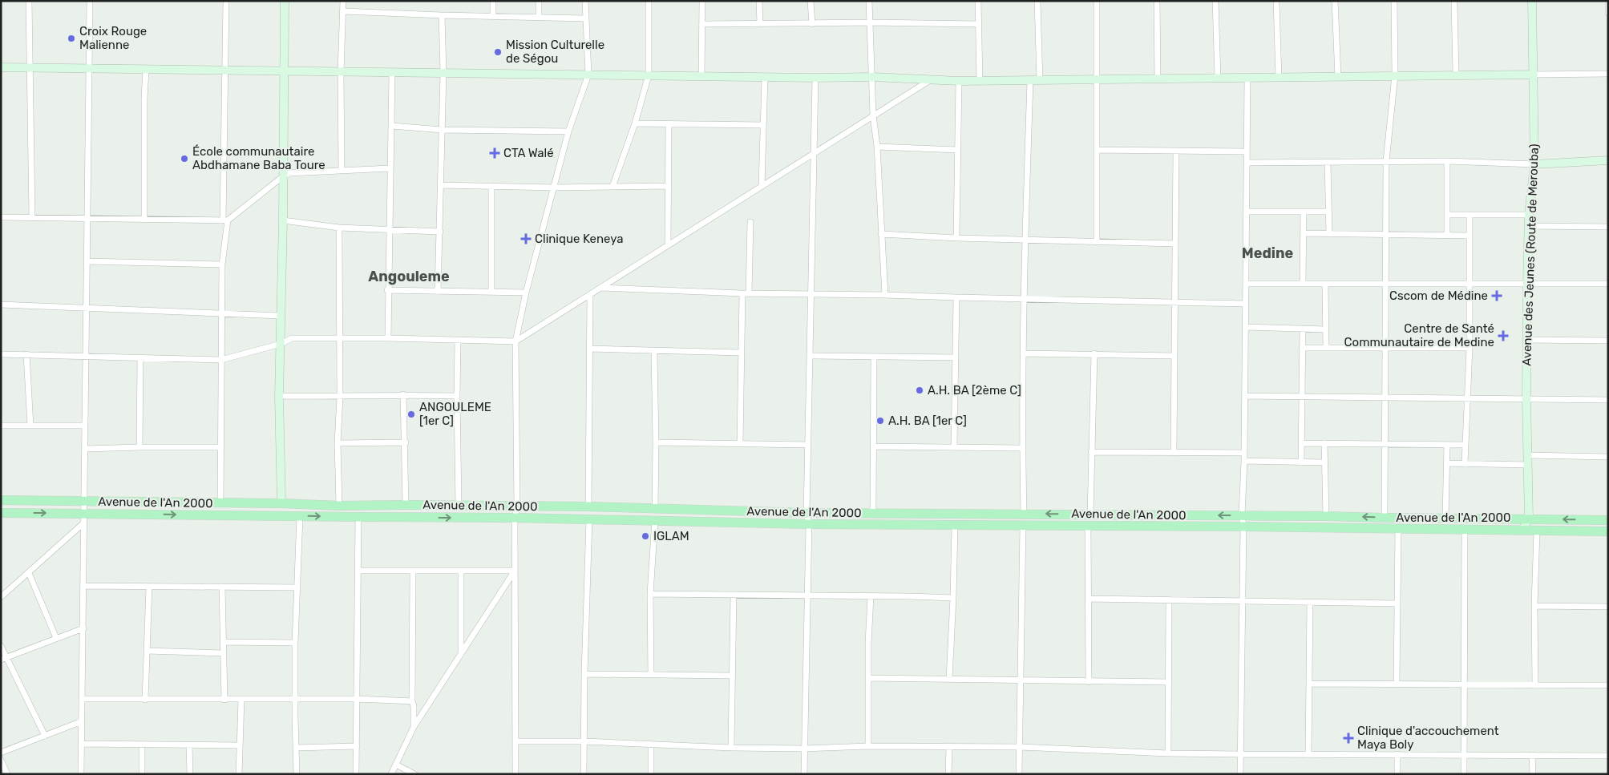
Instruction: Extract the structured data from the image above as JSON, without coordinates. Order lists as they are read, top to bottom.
{
  "streets": {
    "main road": ["Avenue de l'An 2000"],
    "street": ["Avenue des Jeunes (Route de Merouba)"]
  },
  "crossings": [
    ["Avenue des Jeunes (Route de Merouba)", "Avenue de l'An 2000"]
  ],
  "districts": ["Medine", "Angouleme"],
  "places": {
    "other": [
      "Croix Rouge Malienne",
      "Mission Culturelle de Ségou",
      "École communautaire Abdhamane Baba Toure",
      "A.H. BA [2ème C]",
      "ANGOULEME [1er C]",
      "A.H. BA [1er C]",
      "IGLAM"
    ],
    "health": [
      "CTA Walé",
      "Clinique Keneya",
      "Cscom de Médine",
      "Centre de Santé Communautaire de Medine",
      "Clinique d'accouchement Maya Boly"
    ]
  }
}
